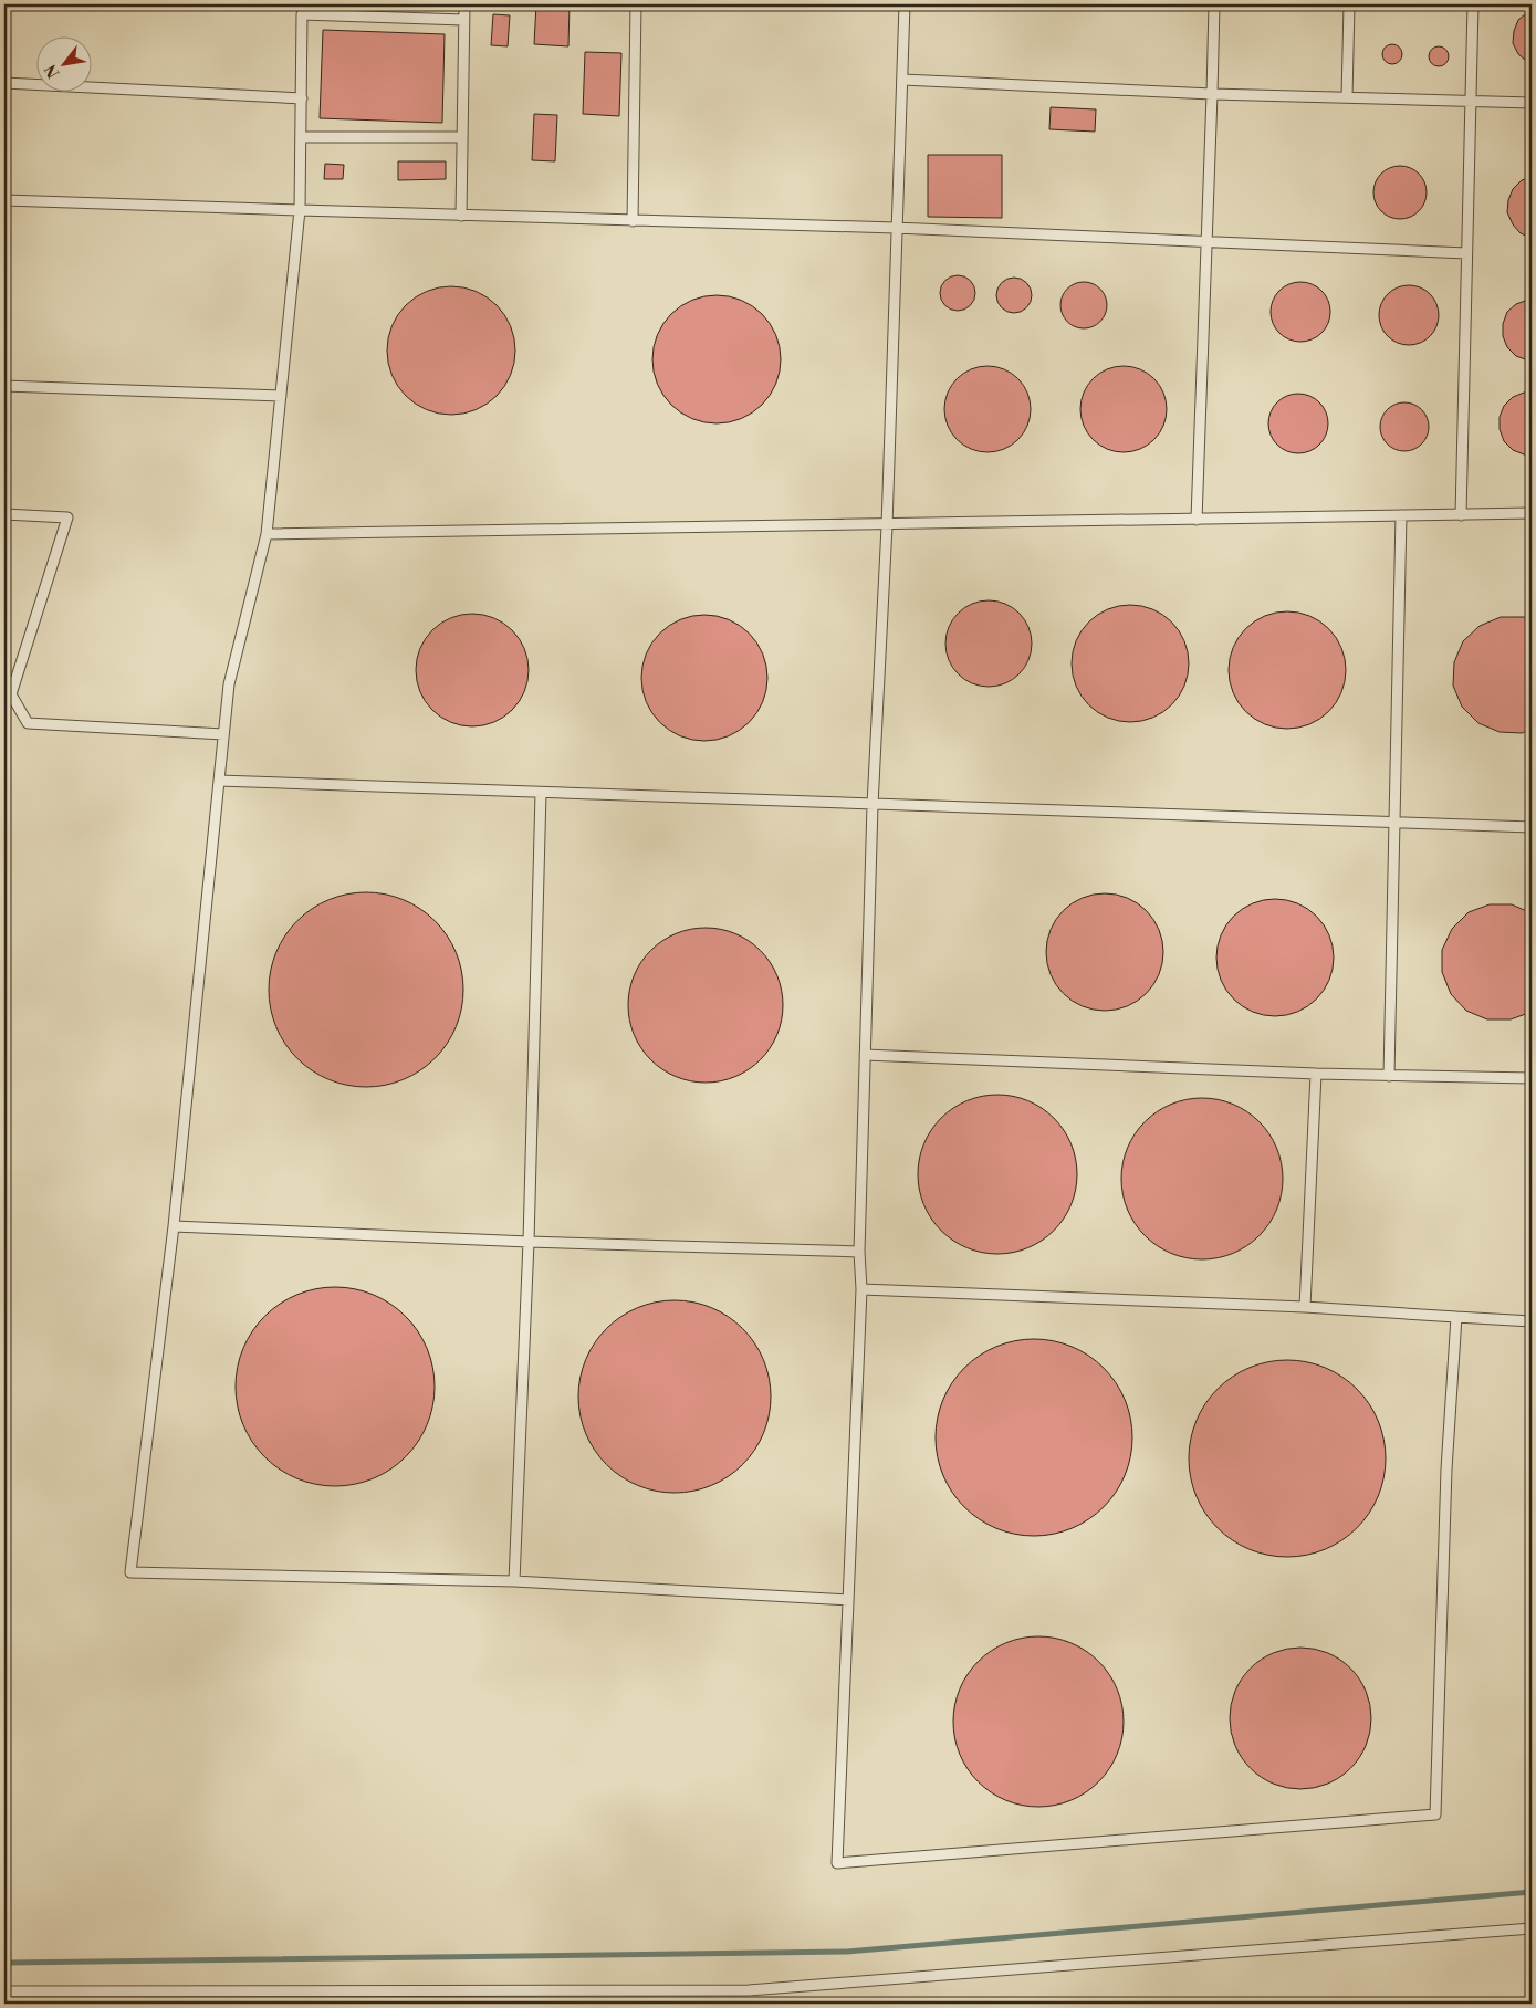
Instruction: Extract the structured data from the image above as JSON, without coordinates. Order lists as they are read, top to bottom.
{
  "north": "bottom left"
}
